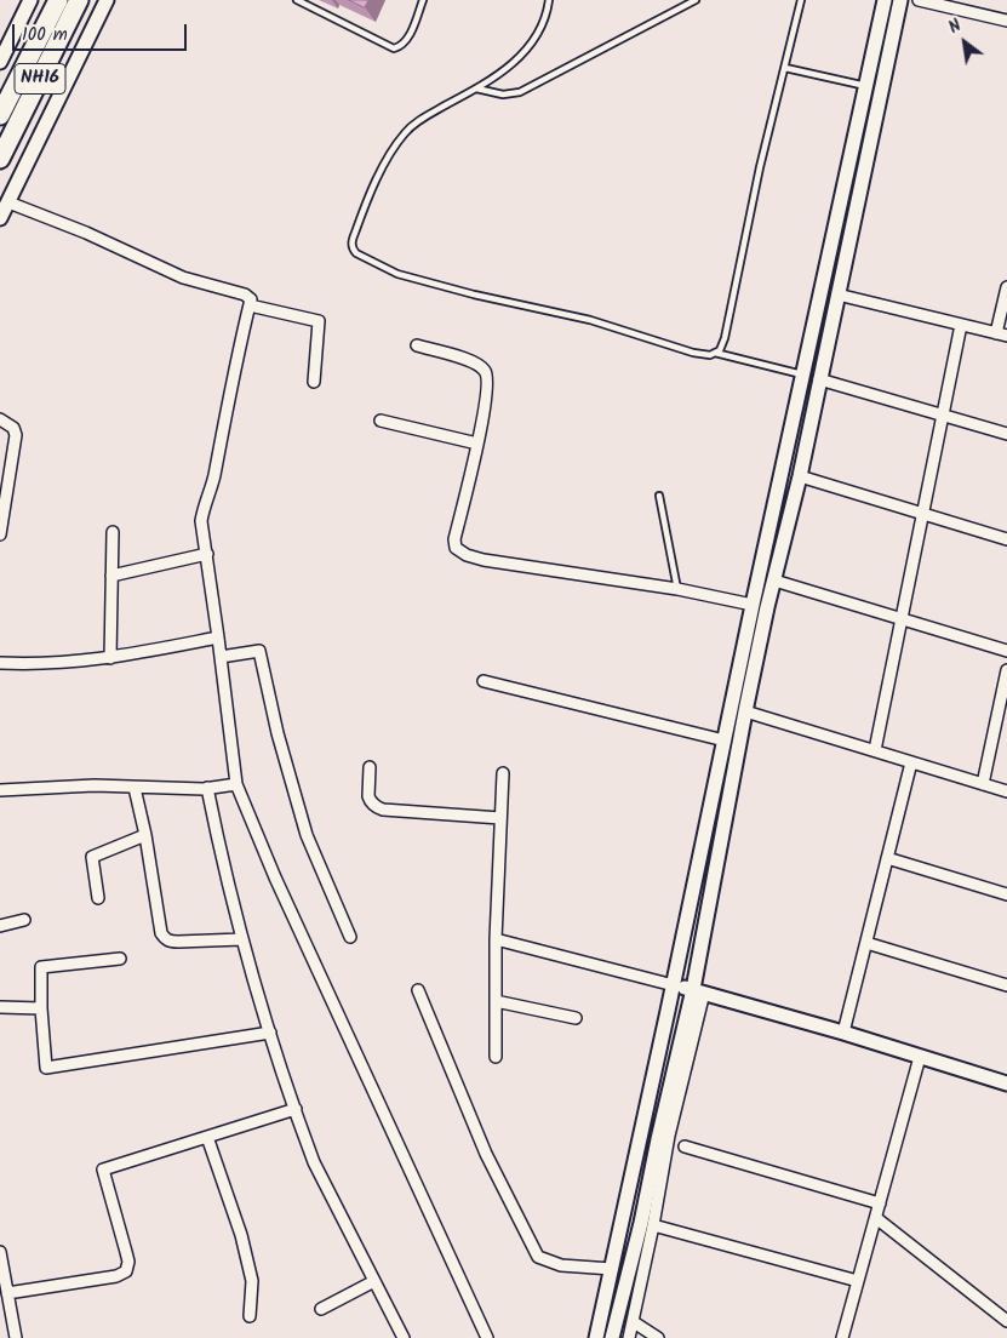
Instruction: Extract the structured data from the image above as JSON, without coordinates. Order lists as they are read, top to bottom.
{
  "streets": {
    "highway": ["NH16"]
  },
  "scale_bar": "100 m",
  "north": "top left"
}
